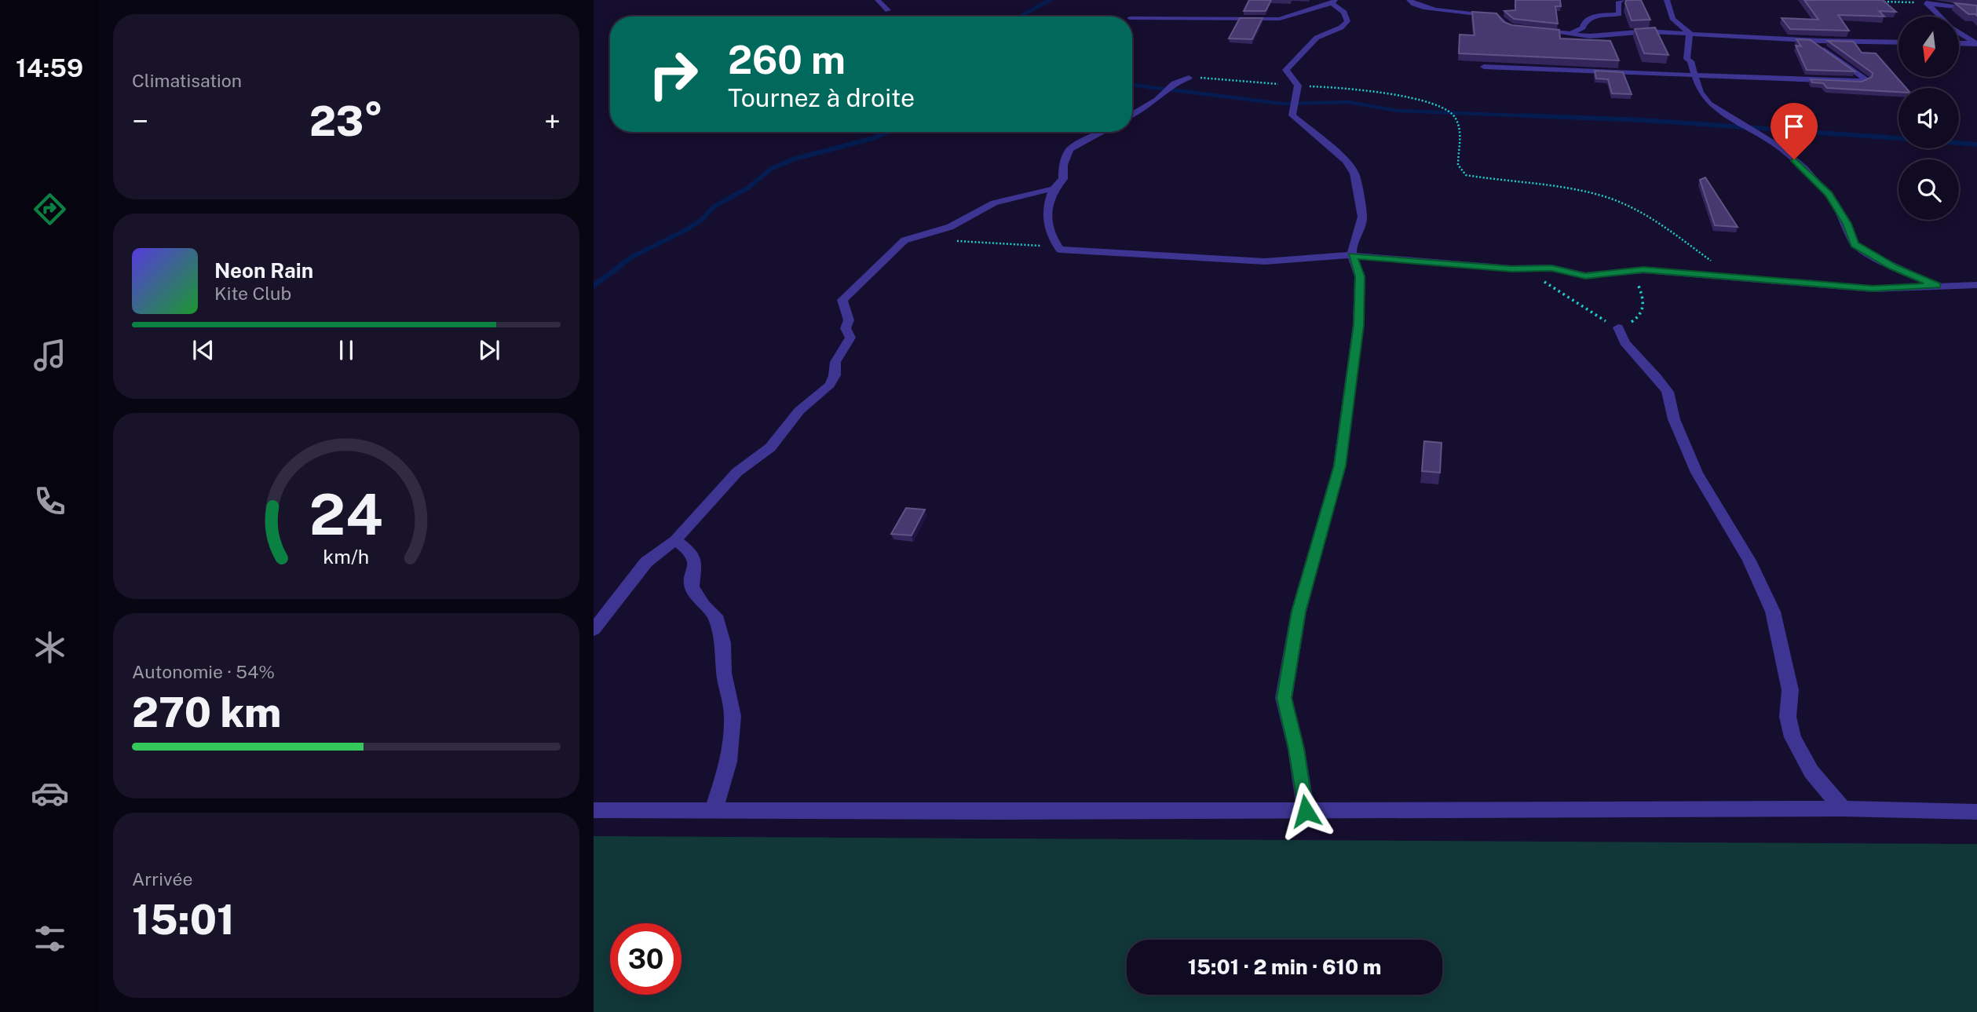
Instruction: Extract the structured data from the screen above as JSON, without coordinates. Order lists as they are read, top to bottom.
{
  "north": "bottom",
  "page": {
    "tabs": "14:59",
    "tile": [
      "Climatisation",
      ["Autonomie · 54%", "270 km"],
      ["Arrivée", "15:01"]
    ],
    "turn": ["260 m", "Tournez à droite"],
    "heat": ["−", "23°", "+"],
    "song": ["Neon Rain", "Kite Club"],
    "limit": "30",
    "trip": "15:01 · 2 min · 610 m",
    "gauge": ["24", "km/h"]
  }
}
